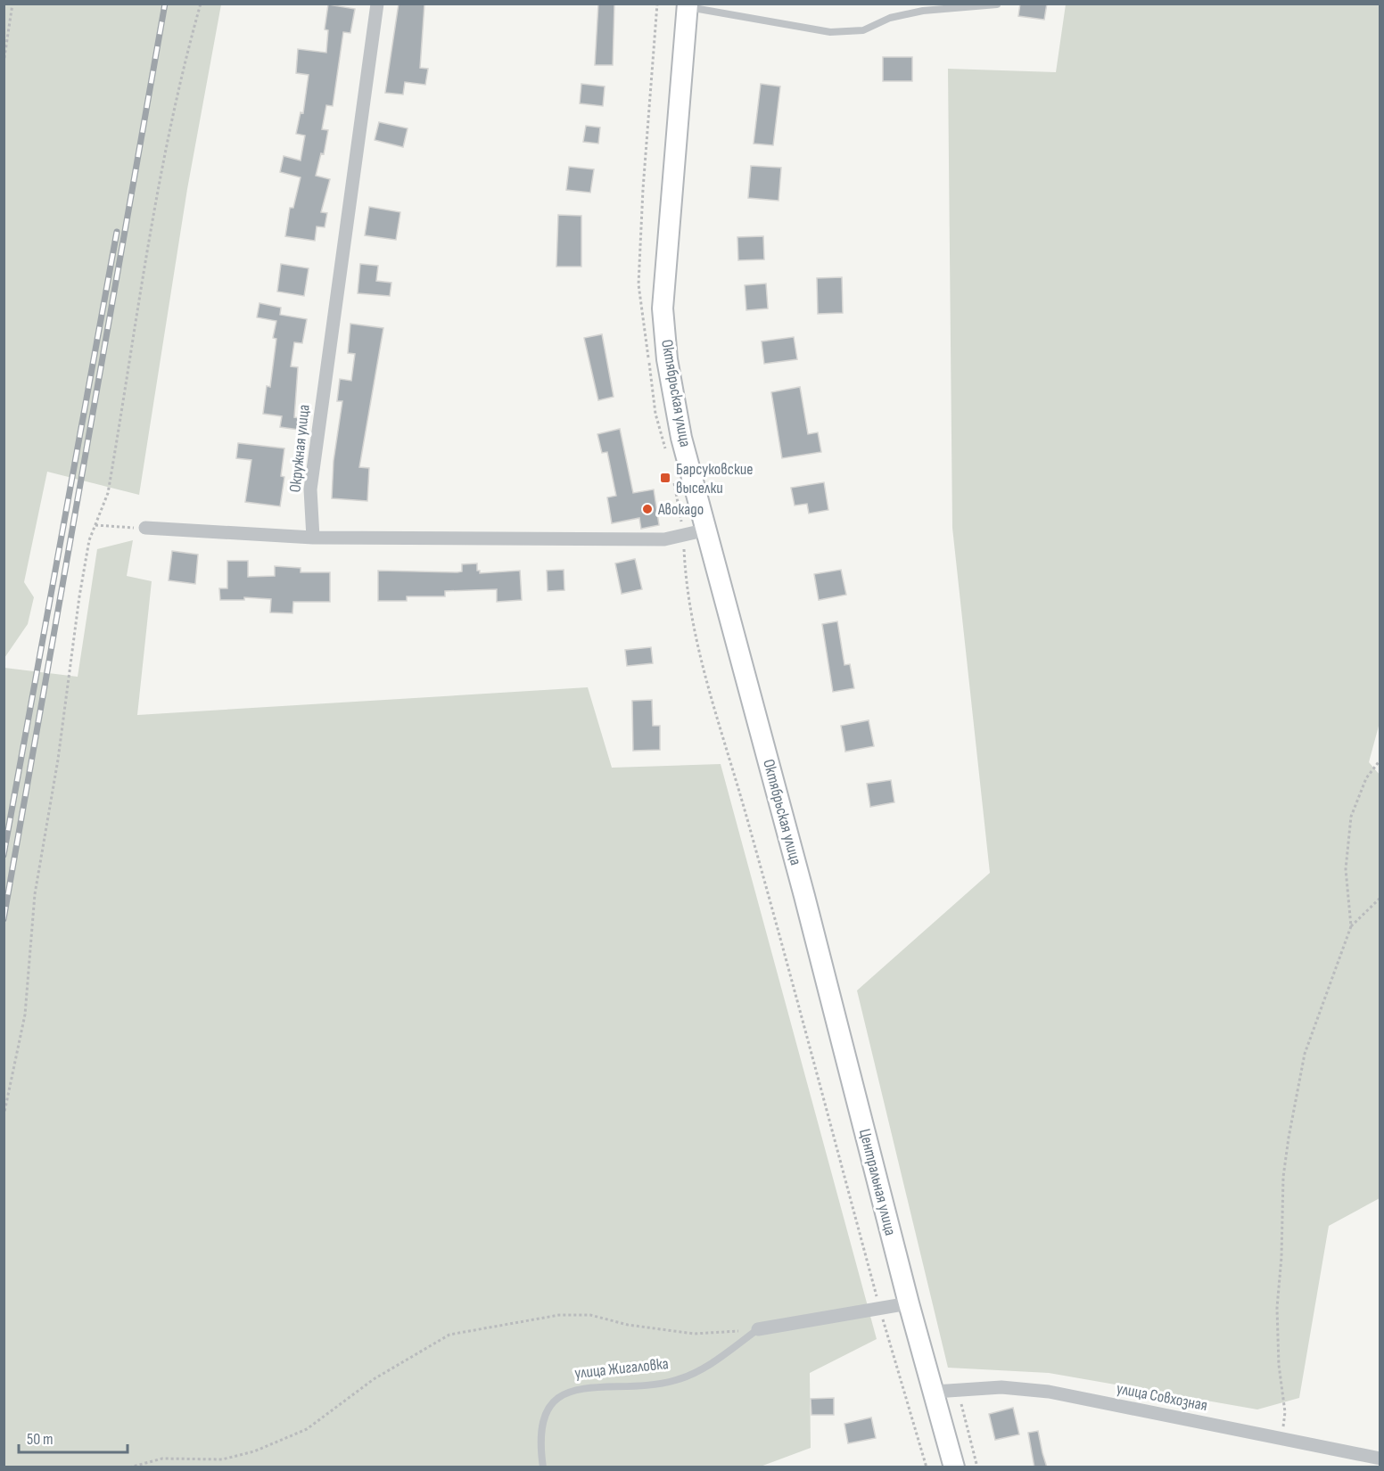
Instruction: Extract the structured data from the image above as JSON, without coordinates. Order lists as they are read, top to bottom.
{
  "streets": {
    "main road": ["Октябрьская улица", "Центральная улица"],
    "street": ["Окружная улица", "улица Жигаловка", "улица Совхозная"]
  },
  "crossings": [
    ["Октябрьская улица", "Центральная улица"],
    ["Центральная улица", "улица Жигаловка"],
    ["Центральная улица", "улица Совхозная"]
  ],
  "places": {
    "transit": ["Барсуковские выселки"],
    "other": ["Авокадо"]
  },
  "scale_bar": "50 m"
}
